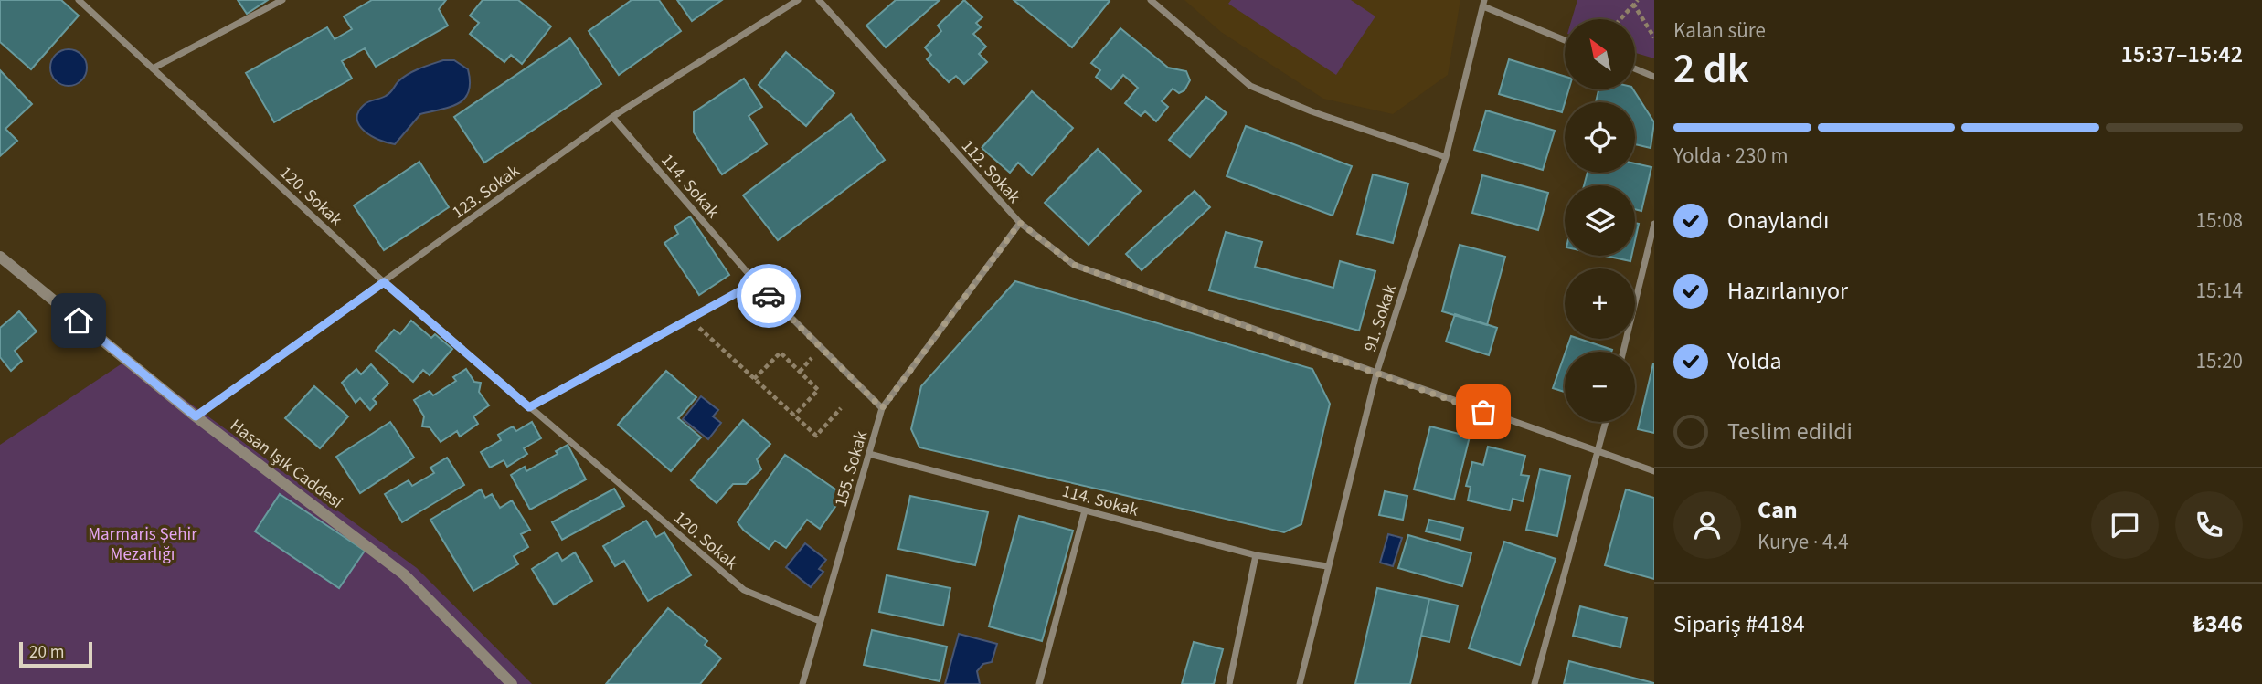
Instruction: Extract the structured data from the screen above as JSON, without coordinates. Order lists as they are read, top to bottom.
{
  "streets": {
    "street": [
      "112. Sokak",
      "114. Sokak",
      "123. Sokak",
      "120. Sokak",
      "91. Sokak",
      "Hasan Işık Caddesi",
      "155. Sokak"
    ]
  },
  "crossings": [
    ["112. Sokak", "91. Sokak"],
    ["112. Sokak", "155. Sokak"],
    ["114. Sokak", "123. Sokak"],
    ["114. Sokak", "91. Sokak"],
    ["114. Sokak", "155. Sokak"],
    ["123. Sokak", "120. Sokak"],
    ["123. Sokak", "Hasan Işık Caddesi"],
    ["120. Sokak", "155. Sokak"]
  ],
  "parks": ["Marmaris Şehir Mezarlığı"],
  "scale_bar": "20 m",
  "north": "top left",
  "page": {
    "heading": ["2 dk", "Kalan süre", "15:37–15:42"],
    "panel": [
      "Can",
      "Kurye · 4.4",
      "Sipariş #4184",
      "₺346"
    ],
    "map_buttons": ["+", "−"],
    "bar": "Yolda · 230 m",
    "list": [
      ["Onaylandı", "15:08"],
      ["Hazırlanıyor", "15:14"],
      ["Yolda", "15:20"],
      "Teslim edildi"
    ],
    "scale": "20 m"
  }
}
